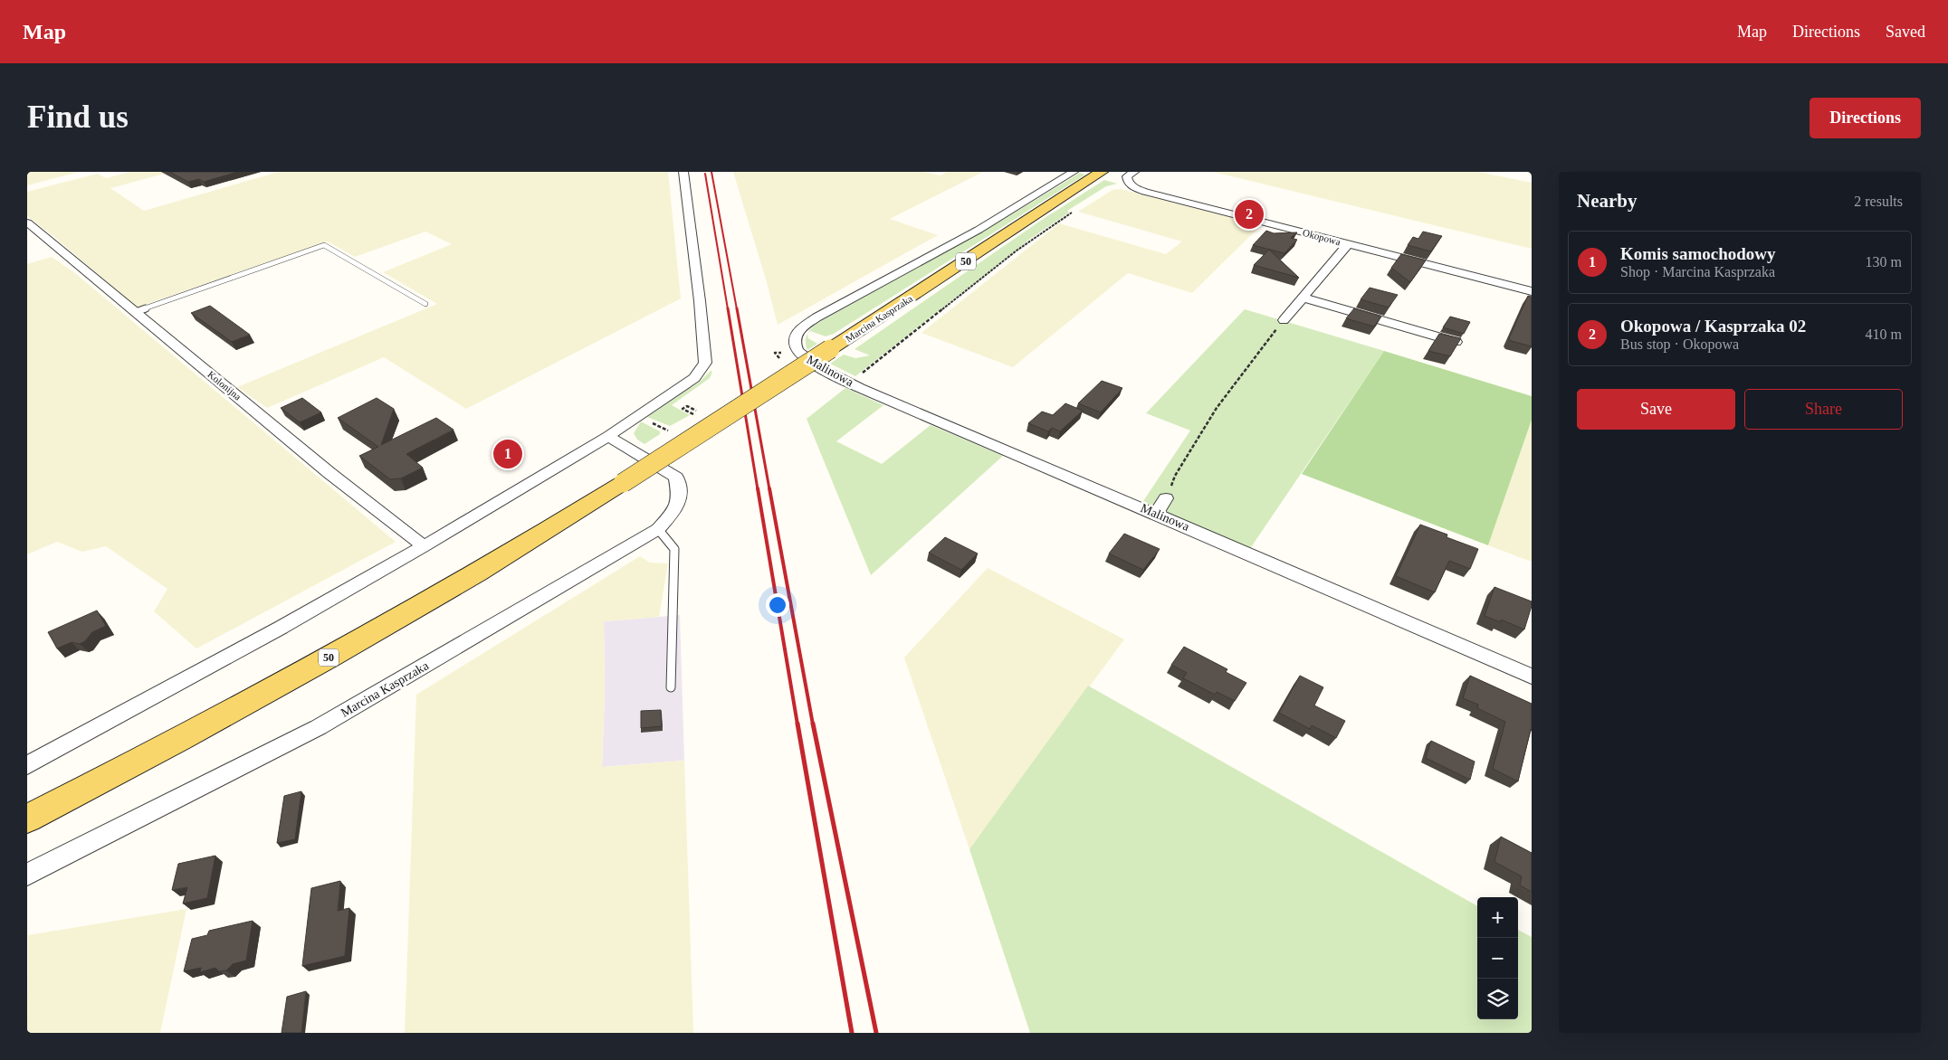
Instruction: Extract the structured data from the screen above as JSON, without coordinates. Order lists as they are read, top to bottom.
{
  "streets": {
    "main road": ["50", "Marcina Kasprzaka"],
    "street": ["Okopowa", "Malinowa", "Kolonijna"]
  },
  "page": {
    "header": "Map",
    "nav": ["Map", "Directions", "Saved"],
    "buttons": [
      "Directions",
      ["Save", "Share"]
    ],
    "title": "Find us",
    "heading": ["Nearby", "2 results"],
    "pins": ["2", "1"],
    "list": [
      {
        "mark": "1",
        "name": "Komis samochodowy",
        "note": "Shop · Marcina Kasprzaka",
        "value": "130 m"
      },
      {
        "mark": "2",
        "name": "Okopowa / Kasprzaka 02",
        "note": "Bus stop · Okopowa",
        "value": "410 m"
      }
    ],
    "map_buttons": ["+", "−"]
  }
}
